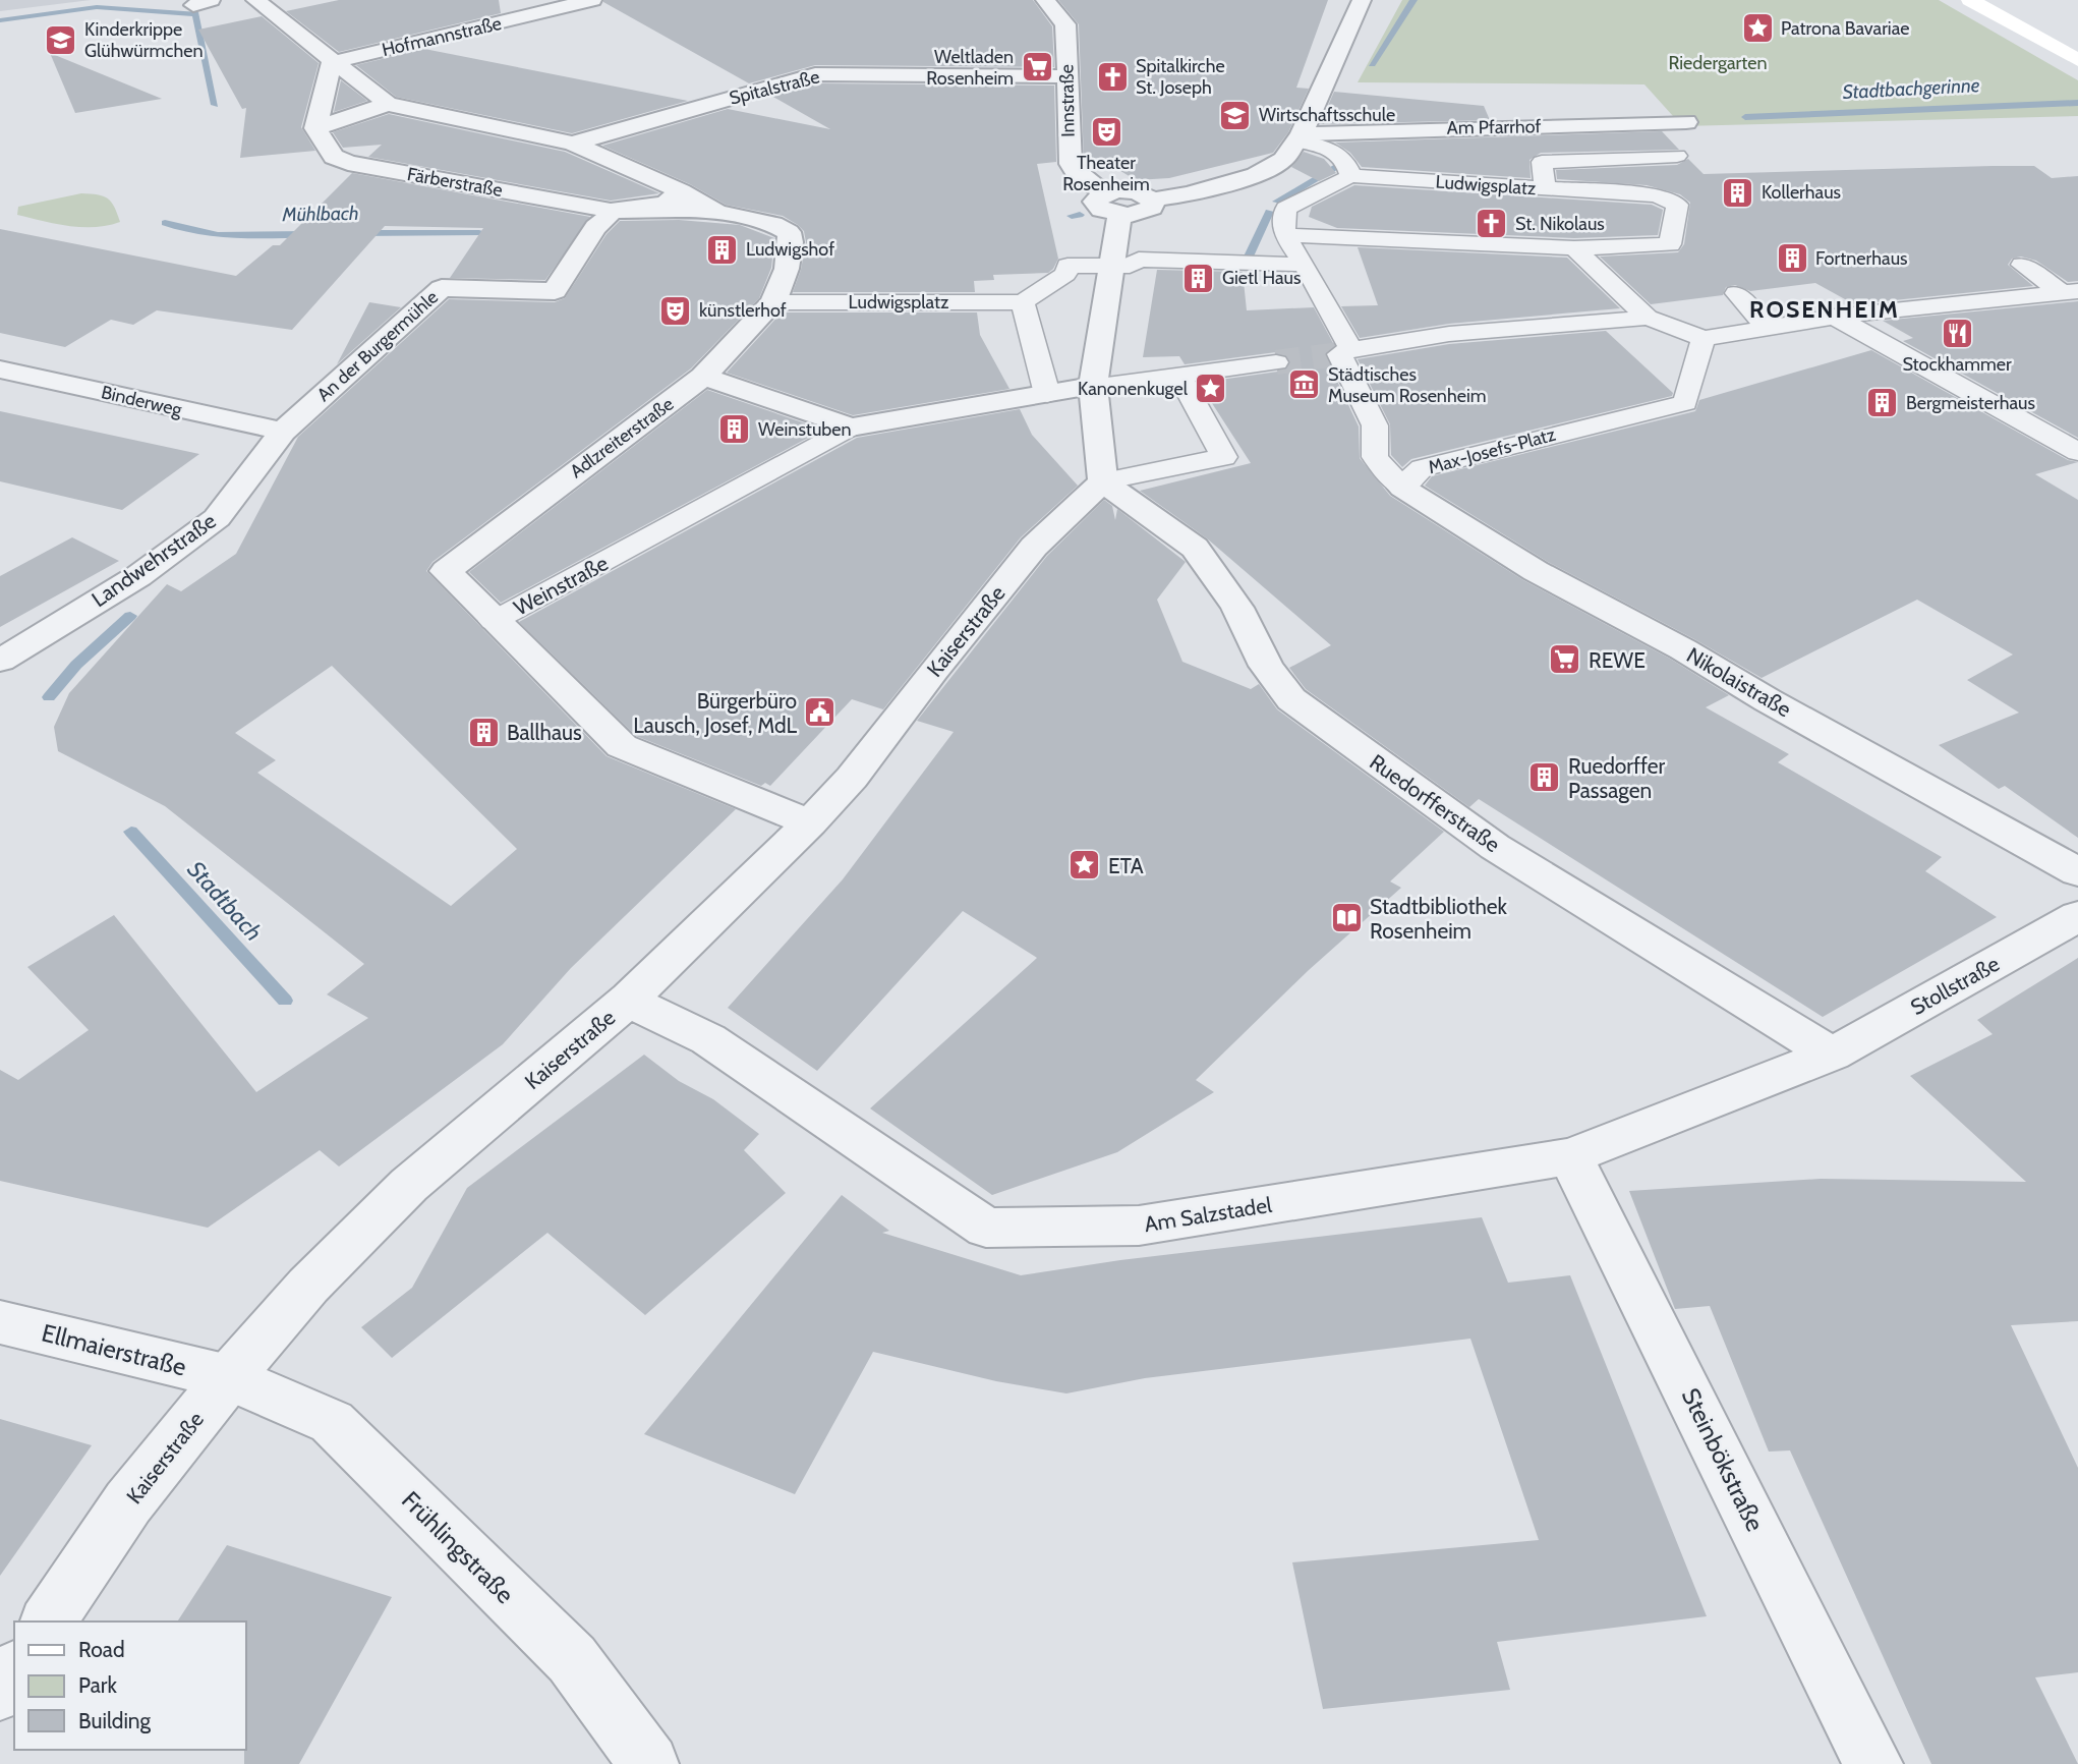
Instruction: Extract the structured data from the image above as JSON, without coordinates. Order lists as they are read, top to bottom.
{
  "streets": {
    "street": [
      "Hofmannstraße",
      "Spitalstraße",
      "Innstraße",
      "Am Pfarrhof",
      "Färberstraße",
      "Ludwigsplatz",
      "An der Burgermühle",
      "Binderweg",
      "Adlzreiterstraße",
      "Max-Josefs-Platz",
      "Landwehrstraße",
      "Weinstraße",
      "Kaiserstraße",
      "Nikolaistraße",
      "Ruedorfferstraße",
      "Stollstraße",
      "Am Salzstadel",
      "Ellmaierstraße",
      "Steinbökstraße",
      "Frühlingstraße"
    ]
  },
  "crossings": [
    ["Hofmannstraße", "Färberstraße"],
    ["Spitalstraße", "Innstraße"],
    ["Spitalstraße", "Färberstraße"],
    ["Färberstraße", "An der Burgermühle"],
    ["Färberstraße", "Adlzreiterstraße"],
    ["Ludwigsplatz", "Adlzreiterstraße"],
    ["An der Burgermühle", "Binderweg"],
    ["An der Burgermühle", "Landwehrstraße"],
    ["Binderweg", "Landwehrstraße"],
    ["Adlzreiterstraße", "Weinstraße"],
    ["Max-Josefs-Platz", "Nikolaistraße"],
    ["Weinstraße", "Kaiserstraße"],
    ["Kaiserstraße", "Ruedorfferstraße"],
    ["Kaiserstraße", "Am Salzstadel"],
    ["Kaiserstraße", "Ellmaierstraße"],
    ["Kaiserstraße", "Frühlingstraße"],
    ["Ruedorfferstraße", "Stollstraße"],
    ["Ruedorfferstraße", "Am Salzstadel"],
    ["Stollstraße", "Am Salzstadel"],
    ["Am Salzstadel", "Steinbökstraße"],
    ["Ellmaierstraße", "Frühlingstraße"]
  ],
  "districts": ["ROSENHEIM"],
  "water": ["Stadtbachgerinne", "Mühlbach", "Stadtbach"],
  "parks": ["Riedergarten"],
  "places": {
    "place": ["Patrona Bavariae", "Kanonenkugel", "ETA"],
    "school or university": ["Kinderkrippe Glühwürmchen", "Wirtschaftsschule"],
    "supermarket": ["Weltladen Rosenheim", "REWE"],
    "church": ["Spitalkirche St. Joseph", "St. Nikolaus"],
    "theatre": ["Theater Rosenheim", "künstlerhof"],
    "building": [
      "Kollerhaus",
      "Ludwigshof",
      "Fortnerhaus",
      "Gietl Haus",
      "Bergmeisterhaus",
      "Weinstuben",
      "Ballhaus",
      "Ruedorffer Passagen"
    ],
    "restaurant": ["Stockhammer"],
    "museum": ["Städtisches Museum Rosenheim"],
    "public building": ["Bürgerbüro Lausch, Josef, MdL"],
    "library": ["Stadtbibliothek Rosenheim"]
  },
  "legend": ["Road", "Park", "Building"]
}
